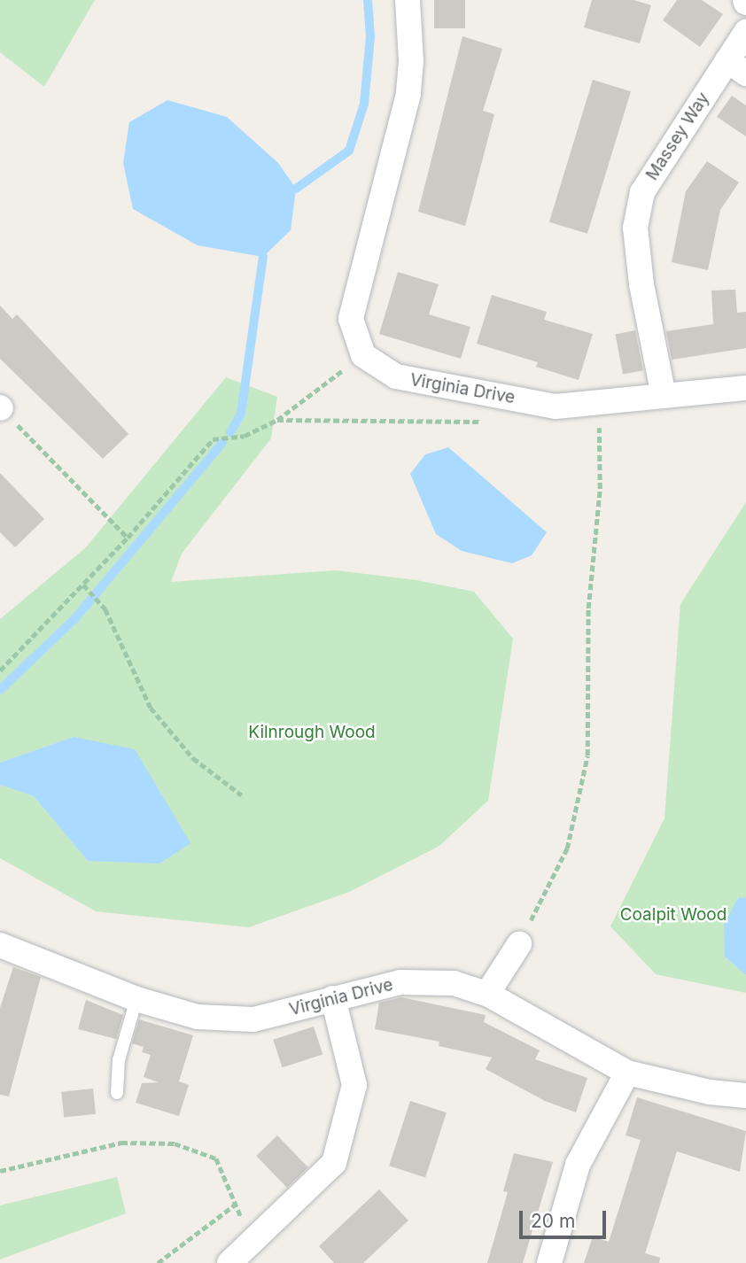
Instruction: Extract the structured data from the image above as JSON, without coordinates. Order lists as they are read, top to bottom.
{
  "streets": {
    "street": ["Massey Way", "Virginia Drive"]
  },
  "crossings": [
    ["Massey Way", "Virginia Drive"]
  ],
  "parks": ["Kilnrough Wood", "Coalpit Wood"],
  "scale_bar": "20 m"
}
